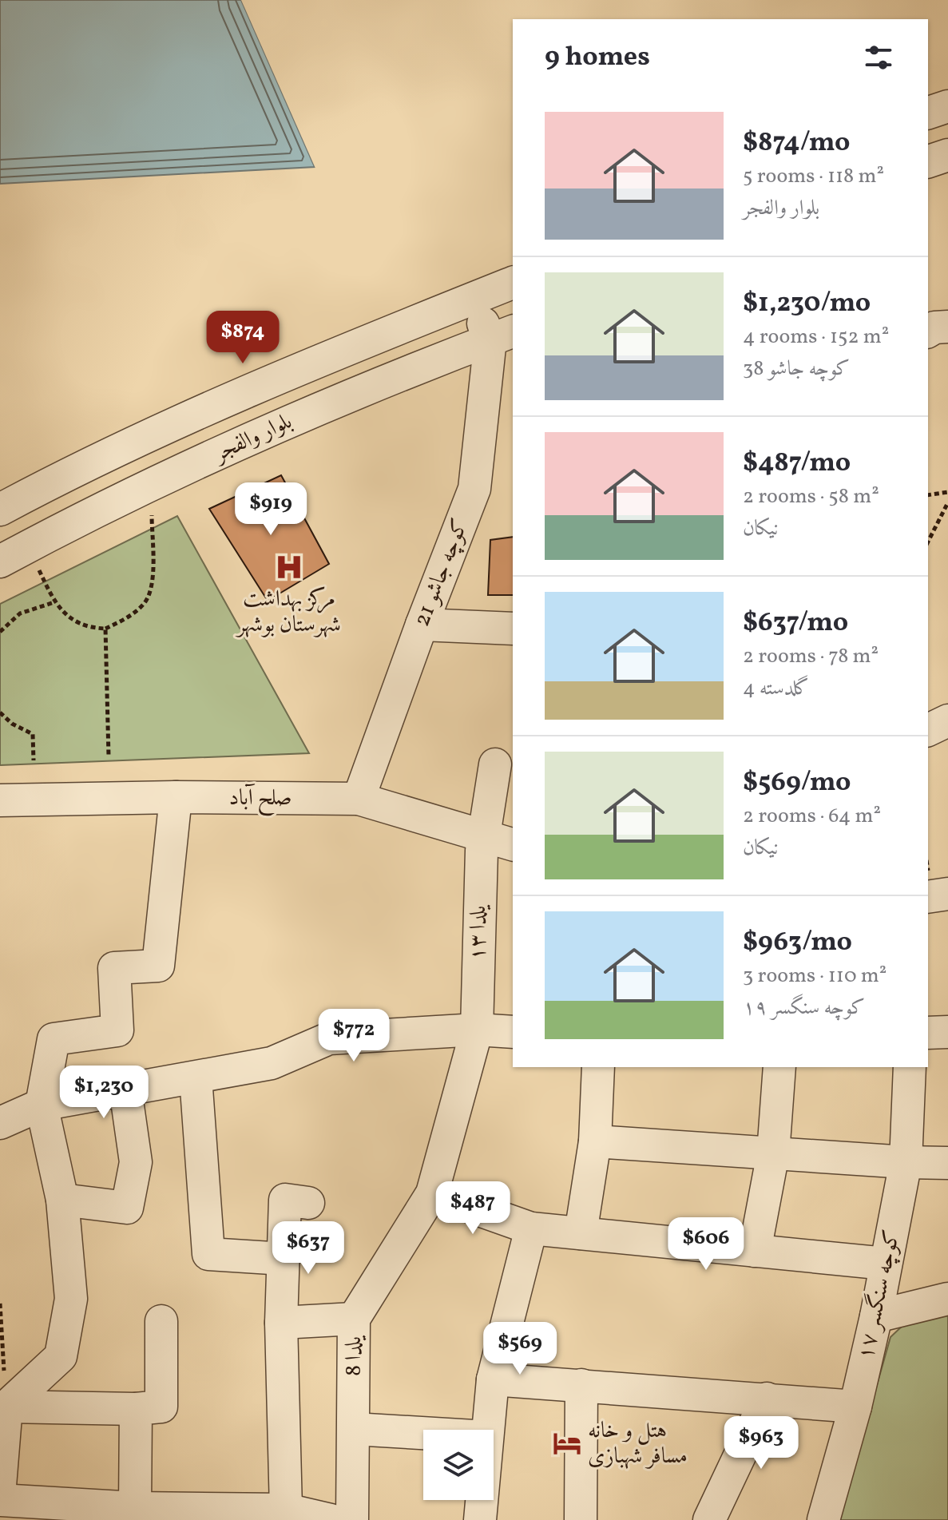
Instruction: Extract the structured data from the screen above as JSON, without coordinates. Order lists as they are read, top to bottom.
{
  "streets": {
    "street": [
      "بلوار والفجر",
      "کوچه جاشو 21",
      "صلح آباد",
      "یلدا ۱۳",
      "کوچه سنگسر ۱۷",
      "یلدا 8"
    ]
  },
  "crossings": [
    ["بلوار والفجر", "کوچه جاشو 21"],
    ["کوچه جاشو 21", "صلح آباد"],
    ["صلح آباد", "یلدا ۱۳"],
    ["یلدا ۱۳", "یلدا 8"]
  ],
  "places": {
    "hospital": ["مرکز بهداشت شهرستان بوشهر"],
    "hotel": ["هتل و خانه مسافر شهبازی"]
  },
  "page": {
    "heading": "9 homes",
    "list": [
      {
        "name": "$874/mo",
        "note": "5 rooms · 118 m² · بلوار والفجر"
      },
      {
        "name": "$1,230/mo",
        "note": "4 rooms · 152 m² · کوچه جاشو 38"
      },
      {
        "name": "$487/mo",
        "note": "2 rooms · 58 m² · نیکان"
      },
      {
        "name": "$637/mo",
        "note": "2 rooms · 78 m² · گلدسته 4"
      },
      {
        "name": "$569/mo",
        "note": "2 rooms · 64 m² · نیکان"
      },
      {
        "name": "$963/mo",
        "note": "3 rooms · 110 m² · کوچه سنگسر ۱۹"
      }
    ],
    "price": [
      "$874",
      "$919",
      "$772",
      "$1,230",
      "$487",
      "$606",
      "$637",
      "$569",
      "$963"
    ]
  }
}
